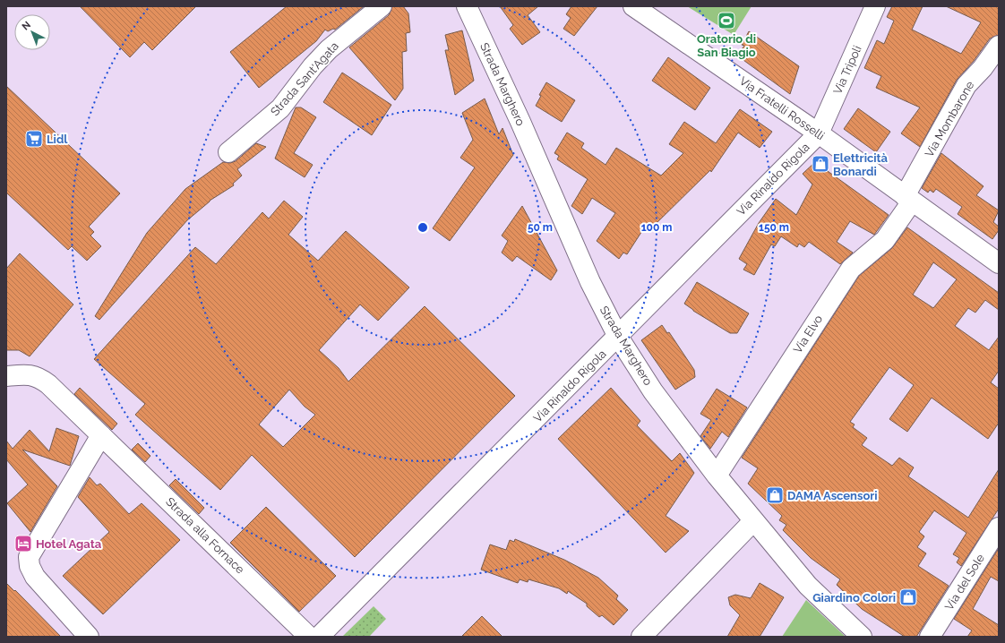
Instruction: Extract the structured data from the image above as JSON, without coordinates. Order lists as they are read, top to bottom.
{
  "streets": {
    "street": [
      "Via Tripoli",
      "Strada Sant'Agata",
      "Strada Marghero",
      "Via Fratelli Rosselli",
      "Via Mombarone",
      "Via Rinaldo Rigola",
      "Via Elvo",
      "Strada alla Fornace",
      "Via del Sole"
    ]
  },
  "crossings": [
    ["Via Tripoli", "Via Fratelli Rosselli"],
    ["Via Tripoli", "Via Rinaldo Rigola"],
    ["Strada Marghero", "Via Rinaldo Rigola"],
    ["Strada Marghero", "Via Elvo"],
    ["Via Fratelli Rosselli", "Via Mombarone"],
    ["Via Fratelli Rosselli", "Via Rinaldo Rigola"],
    ["Via Fratelli Rosselli", "Via Elvo"],
    ["Via Mombarone", "Via Elvo"]
  ],
  "places": {
    "sports": ["Oratorio di San Biagio"],
    "supermarket": ["Lidl"],
    "shop": ["Elettricità Bonardi", "DAMA Ascensori", "Giardino Colori"],
    "hotel": ["Hotel Agata"]
  },
  "north": "top left",
  "rings": ["50 m", "100 m", "150 m"]
}
